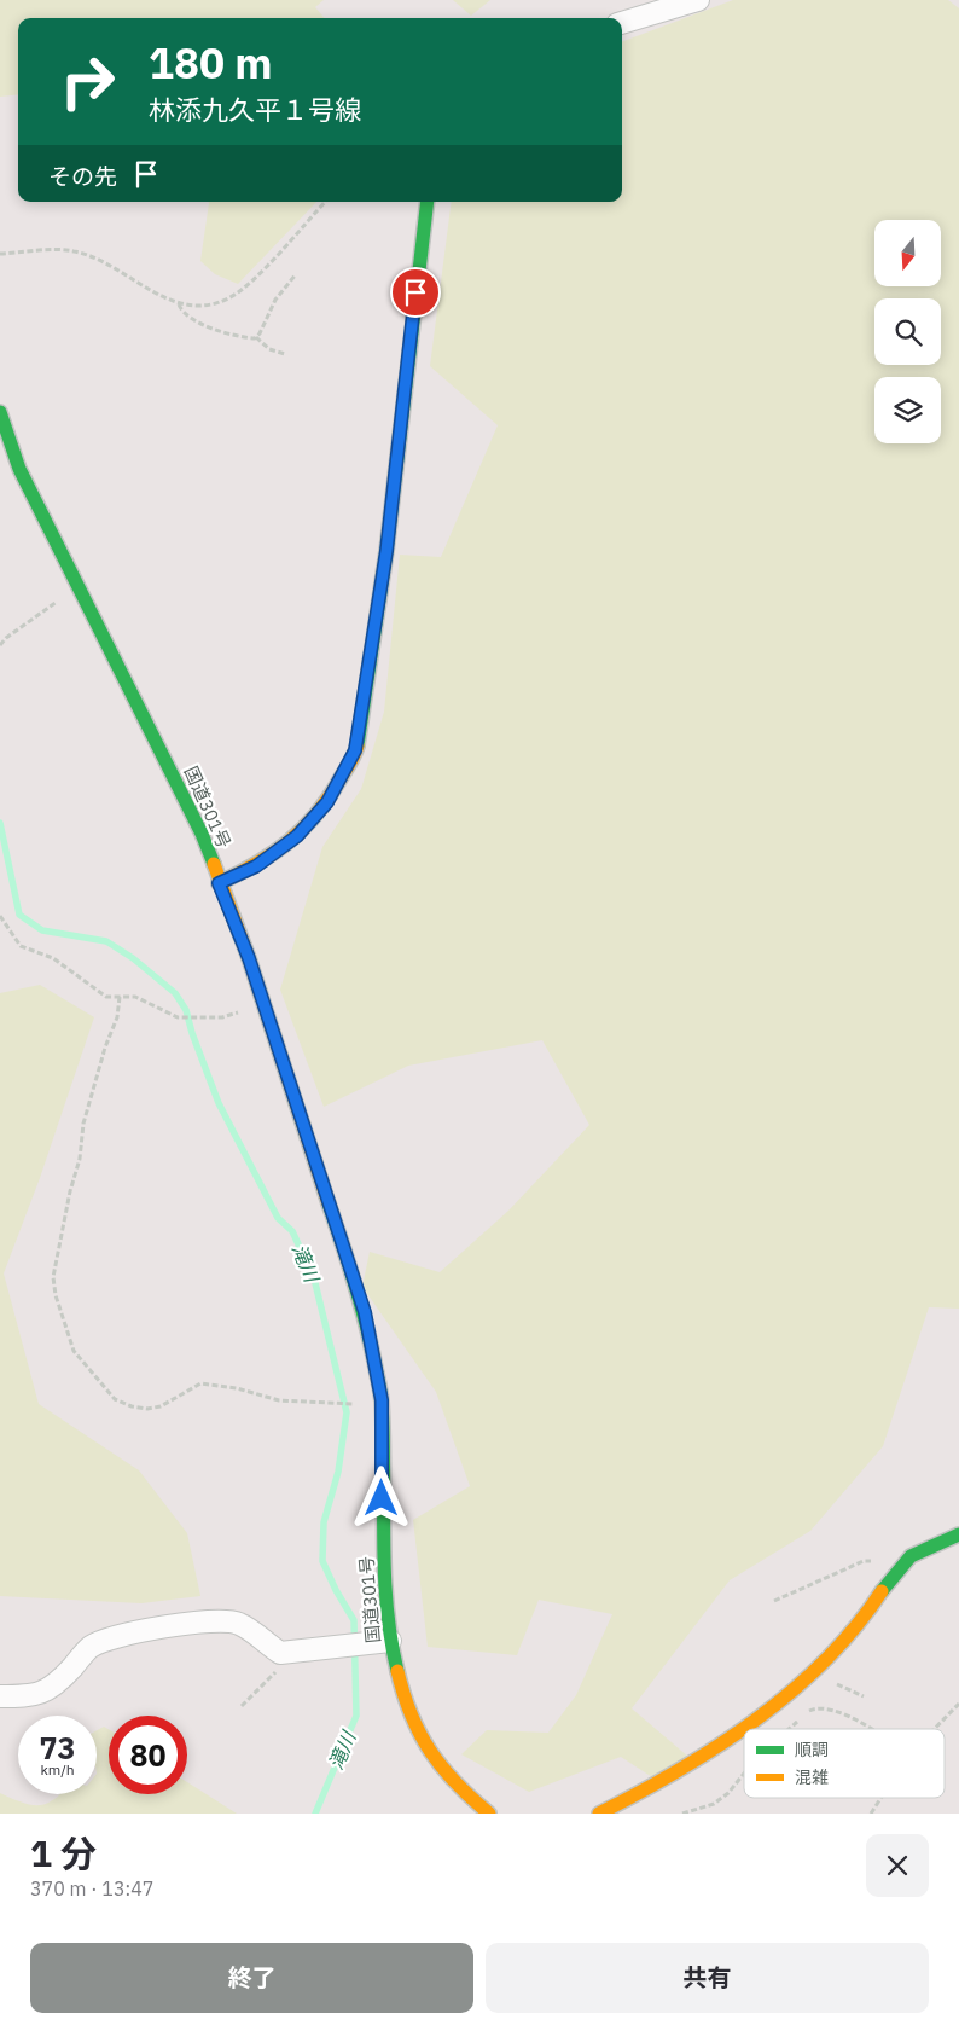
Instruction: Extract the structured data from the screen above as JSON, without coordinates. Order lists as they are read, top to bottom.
{
  "streets": {
    "main road": ["国道301号"]
  },
  "water": ["滝川"],
  "legend": ["順調", "混雑"],
  "north": "bottom",
  "page": {
    "turn": ["180 m", "林添九久平１号線"],
    "then": "その先",
    "speed": "73 km/h",
    "limit": "80",
    "heading": ["1 分", "370 m · 13:47"],
    "buttons": ["終了", "共有"]
  }
}
